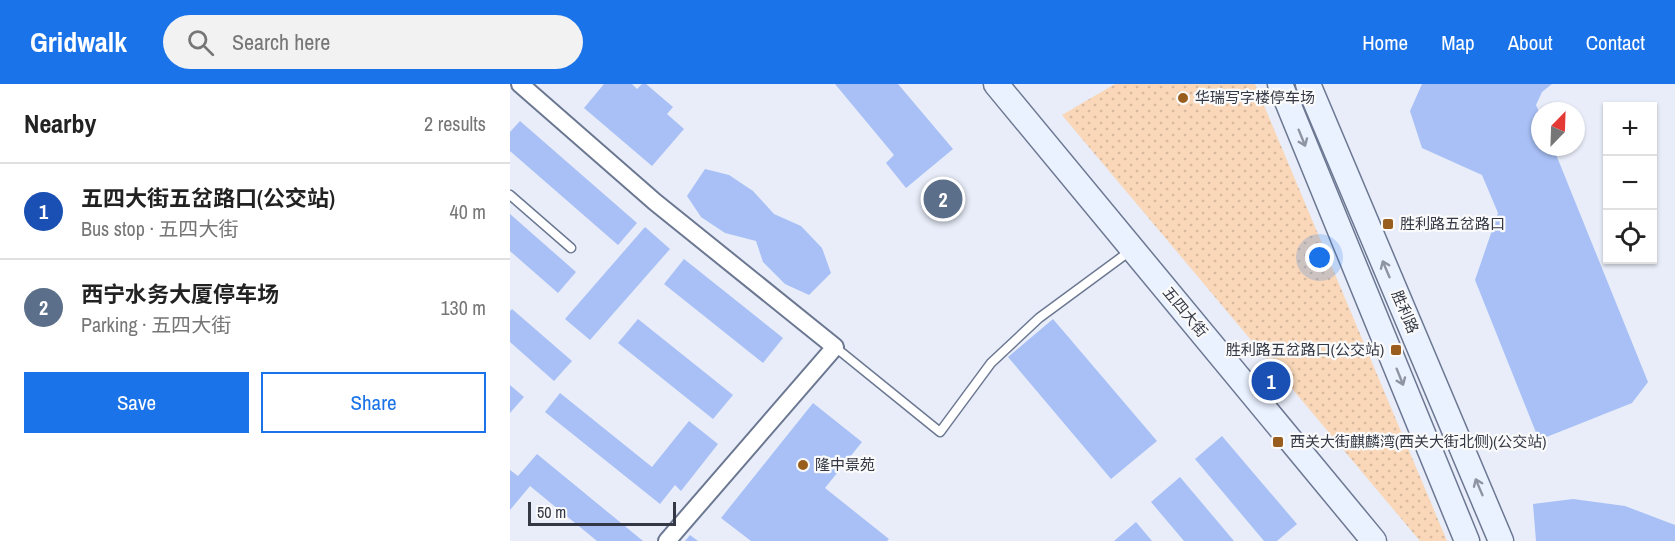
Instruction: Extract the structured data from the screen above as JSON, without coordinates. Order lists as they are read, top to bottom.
{
  "streets": {
    "main road": ["五四大街", "胜利路"]
  },
  "places": {
    "other": ["华瑞写字楼停车场", "隆中景苑"],
    "transit": ["胜利路五岔路口", "胜利路五岔路口(公交站)", "西关大街麒麟湾(西关大街北侧)(公交站)"]
  },
  "scale_bar": "50 m",
  "north": "top right",
  "page": {
    "header": "Gridwalk",
    "search": "Search here",
    "nav": [
      "Home",
      "Map",
      "About",
      "Contact"
    ],
    "heading": ["Nearby", "2 results"],
    "map_buttons": ["+", "−"],
    "list": [
      {
        "mark": "1",
        "name": "五四大街五岔路口(公交站)",
        "note": "Bus stop · 五四大街",
        "value": "40 m"
      },
      {
        "mark": "2",
        "name": "西宁水务大厦停车场",
        "note": "Parking · 五四大街",
        "value": "130 m"
      }
    ],
    "pins": ["2", "1"],
    "buttons": ["Save", "Share"],
    "scale": "50 m"
  }
}
